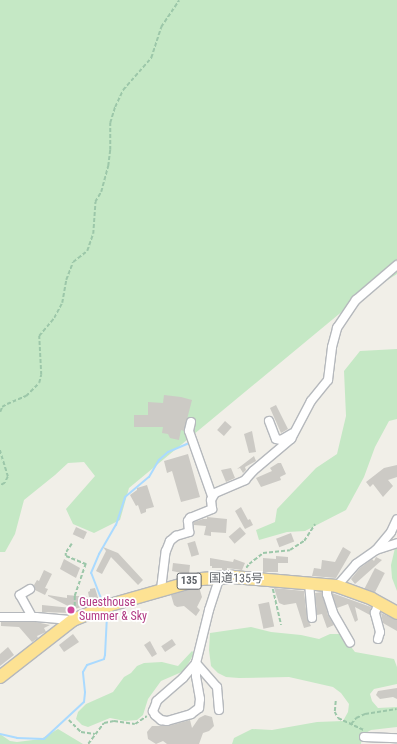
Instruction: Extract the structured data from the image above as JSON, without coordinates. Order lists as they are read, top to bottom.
{
  "streets": {
    "highway": ["国道135号", "135"]
  },
  "places": ["Guesthouse Summer & Sky"]
}
